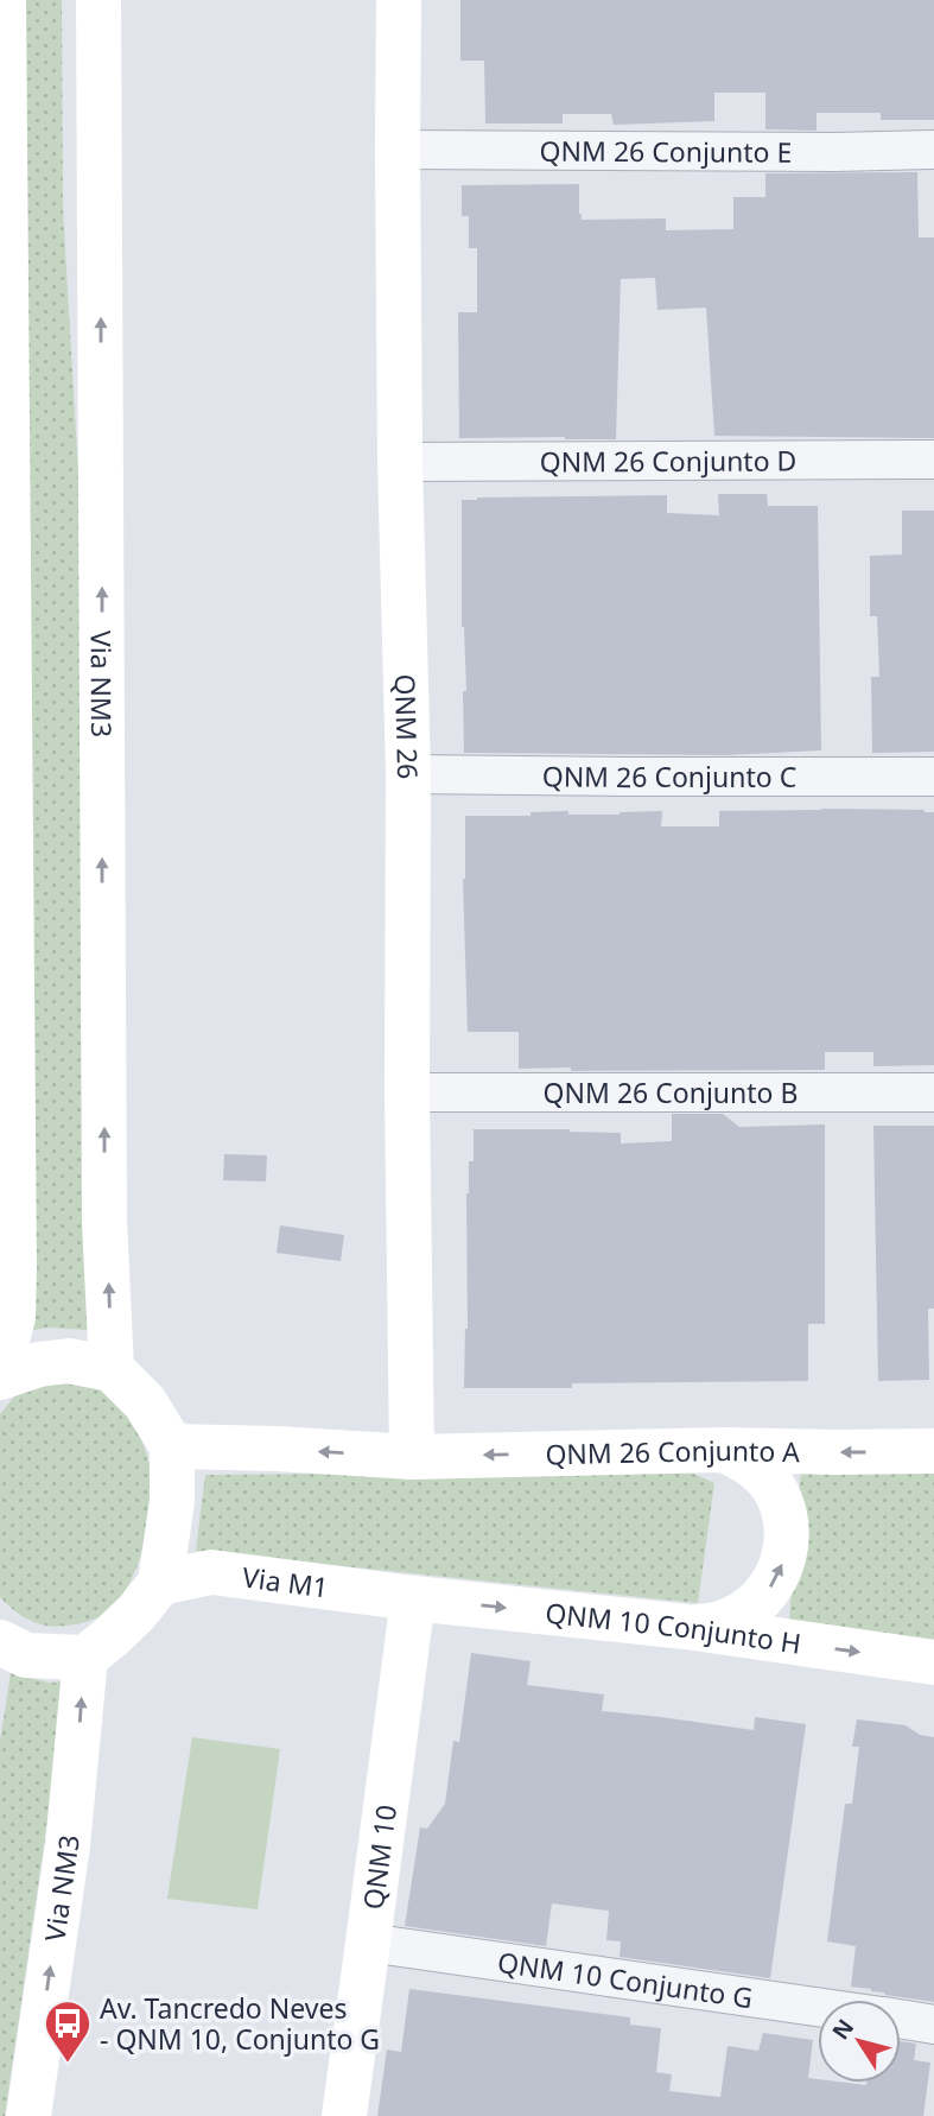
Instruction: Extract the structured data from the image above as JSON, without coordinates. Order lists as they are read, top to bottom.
{
  "streets": {
    "main road": [
      "Via NM3",
      "QNM 26",
      "QNM 26 Conjunto A",
      "Via M1",
      "QNM 10 Conjunto H",
      "QNM 10"
    ],
    "street": [
      "QNM 26 Conjunto E",
      "QNM 26 Conjunto D",
      "QNM 26 Conjunto C",
      "QNM 26 Conjunto B",
      "QNM 10 Conjunto G"
    ]
  },
  "crossings": [
    ["QNM 26 Conjunto E", "QNM 26"],
    ["QNM 26 Conjunto D", "QNM 26"],
    ["QNM 26", "QNM 26 Conjunto C"],
    ["QNM 26", "QNM 26 Conjunto B"],
    ["QNM 26", "QNM 26 Conjunto A"],
    ["Via M1", "QNM 10 Conjunto H"],
    ["Via M1", "QNM 10"],
    ["QNM 10 Conjunto H", "QNM 10"],
    ["QNM 10", "QNM 10 Conjunto G"]
  ],
  "one_way": ["QNM 26 Conjunto A", "QNM 10 Conjunto H"],
  "places": {
    "bus stop": ["Av. Tancredo Neves - QNM 10, Conjunto G"]
  },
  "north": "top left"
}
